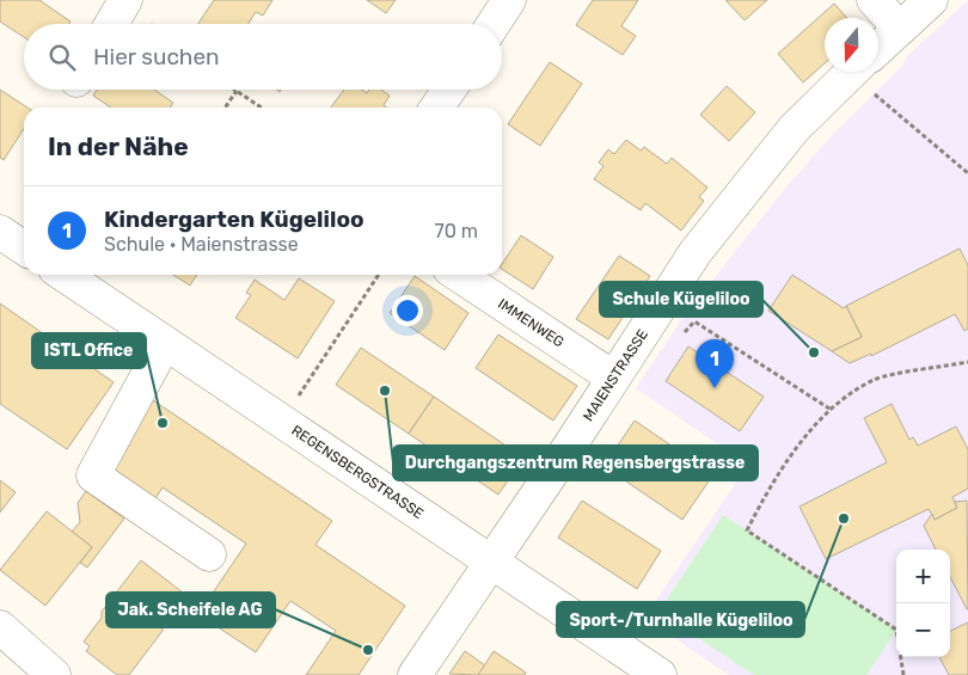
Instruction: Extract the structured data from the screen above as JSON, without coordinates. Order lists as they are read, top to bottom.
{
  "streets": {
    "street": ["IMMENWEG", "MAIENSTRASSE", "REGENSBERGSTRASSE"]
  },
  "crossings": [
    ["IMMENWEG", "MAIENSTRASSE"],
    ["MAIENSTRASSE", "REGENSBERGSTRASSE"]
  ],
  "places": [
    "Schule Kügeliloo",
    "Durchgangszentrum Regensbergstrasse",
    "ISTL Office",
    "Sport-/Turnhalle Kügeliloo",
    "Jak. Scheifele AG"
  ],
  "north": "bottom",
  "page": {
    "search": "Hier suchen",
    "heading": "In der Nähe",
    "list": [
      {
        "mark": "1",
        "name": "Kindergarten Kügeliloo",
        "note": "Schule · Maienstrasse",
        "value": "70 m"
      }
    ],
    "pins": "1",
    "map_buttons": ["+", "−"]
  }
}
